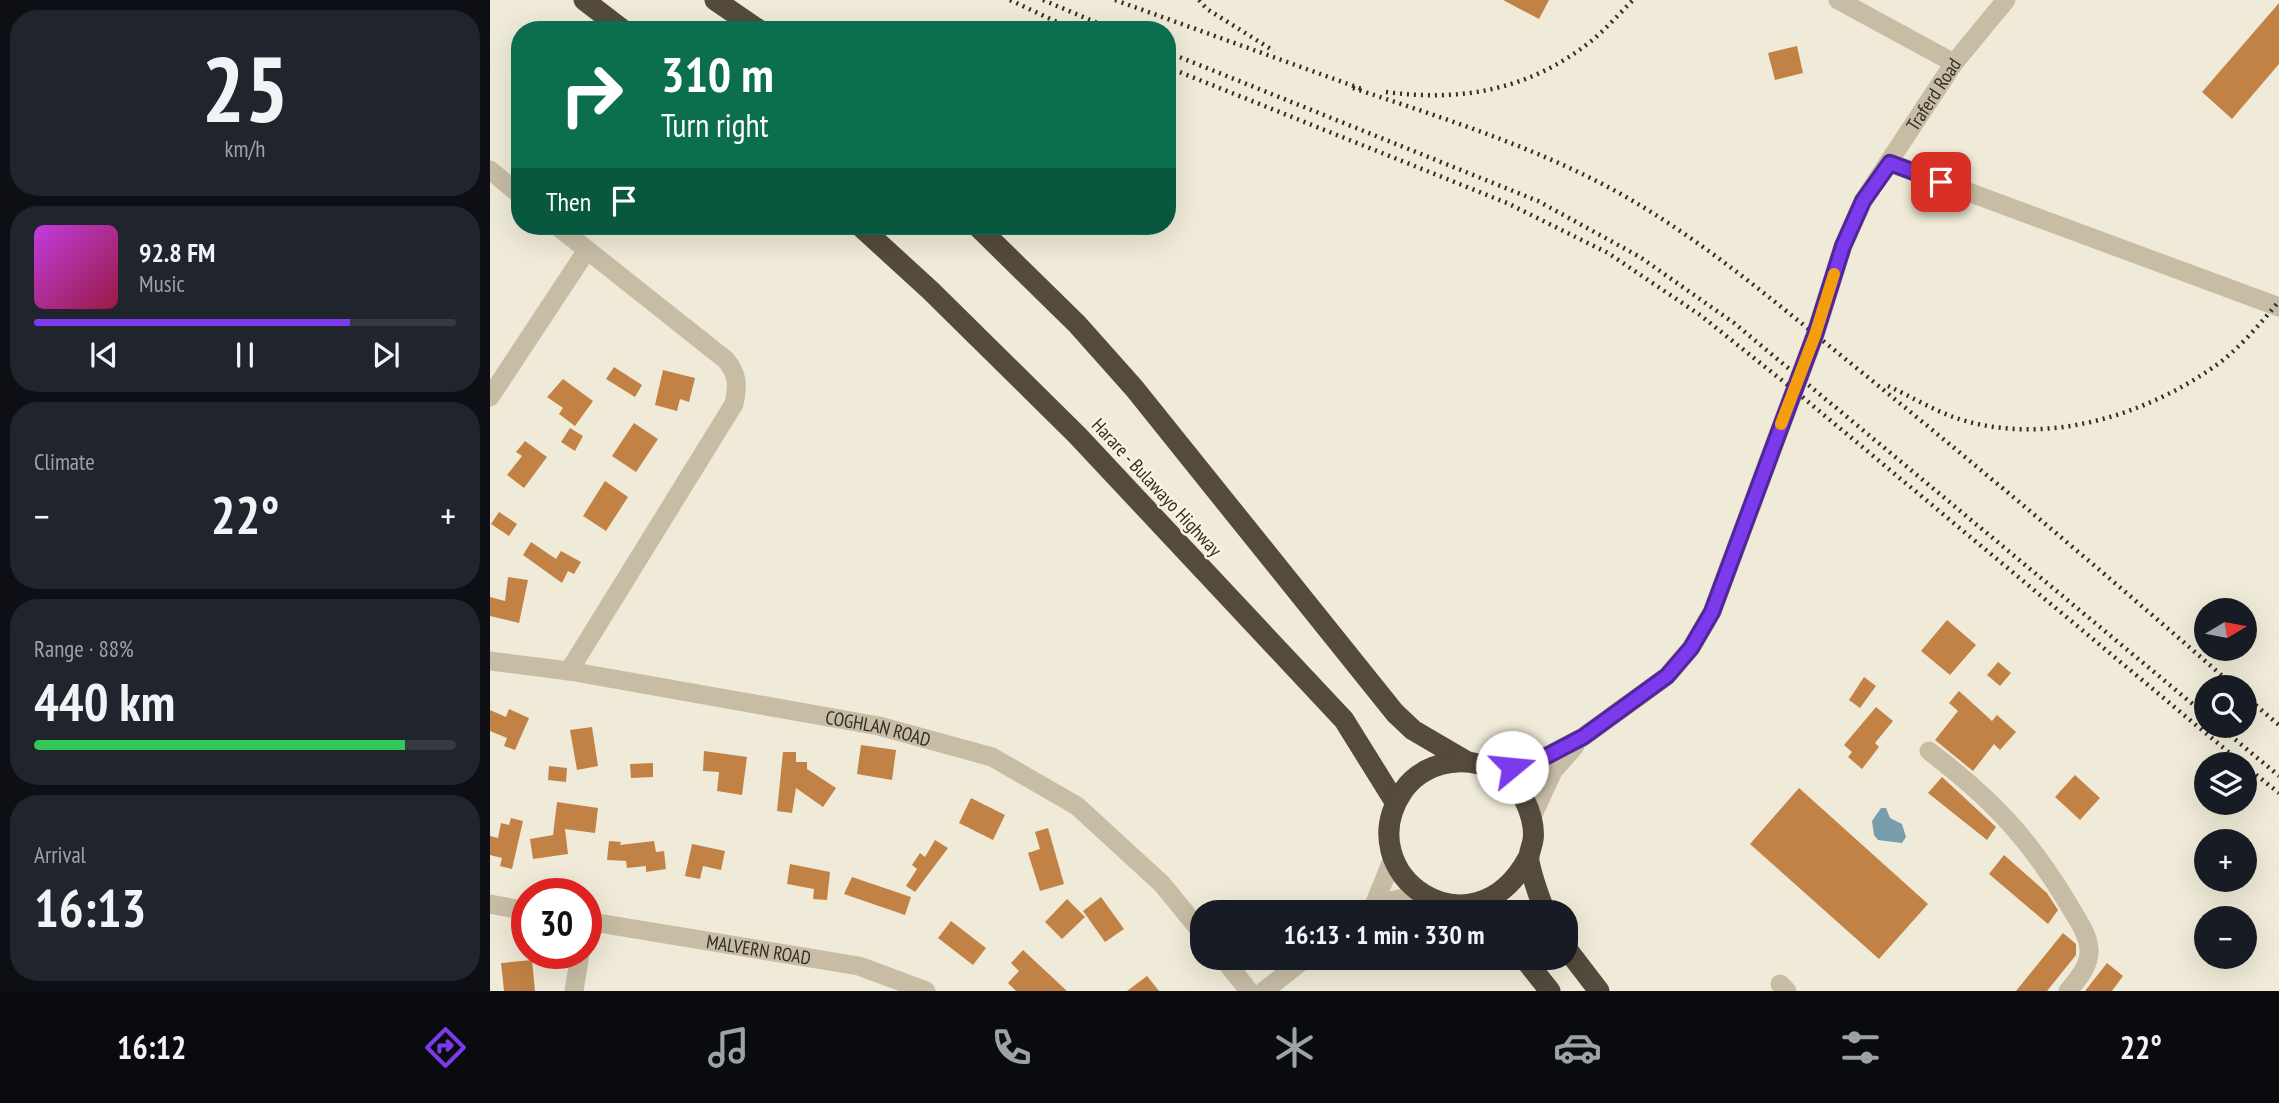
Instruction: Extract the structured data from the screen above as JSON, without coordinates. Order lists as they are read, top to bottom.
{
  "streets": {
    "highway": ["Harare - Bulawayo Highway"],
    "street": ["Traferd Road", "COGHLAN ROAD", "MALVERN ROAD"]
  },
  "crossings": [
    ["Traferd Road", "Harare - Bulawayo Highway"]
  ],
  "north": "right",
  "page": {
    "tile": [
      ["25", "km/h"],
      "Climate",
      ["Range · 88%", "440 km"],
      ["Arrival", "16:13"]
    ],
    "turn": ["310 m", "Turn right"],
    "then": "Then",
    "song": ["92.8 FM", "Music"],
    "heat": ["−", "22°", "+"],
    "map_buttons": ["+", "−"],
    "limit": "30",
    "trip": "16:13 · 1 min · 330 m",
    "tabs": ["16:12", "22°"]
  }
}
